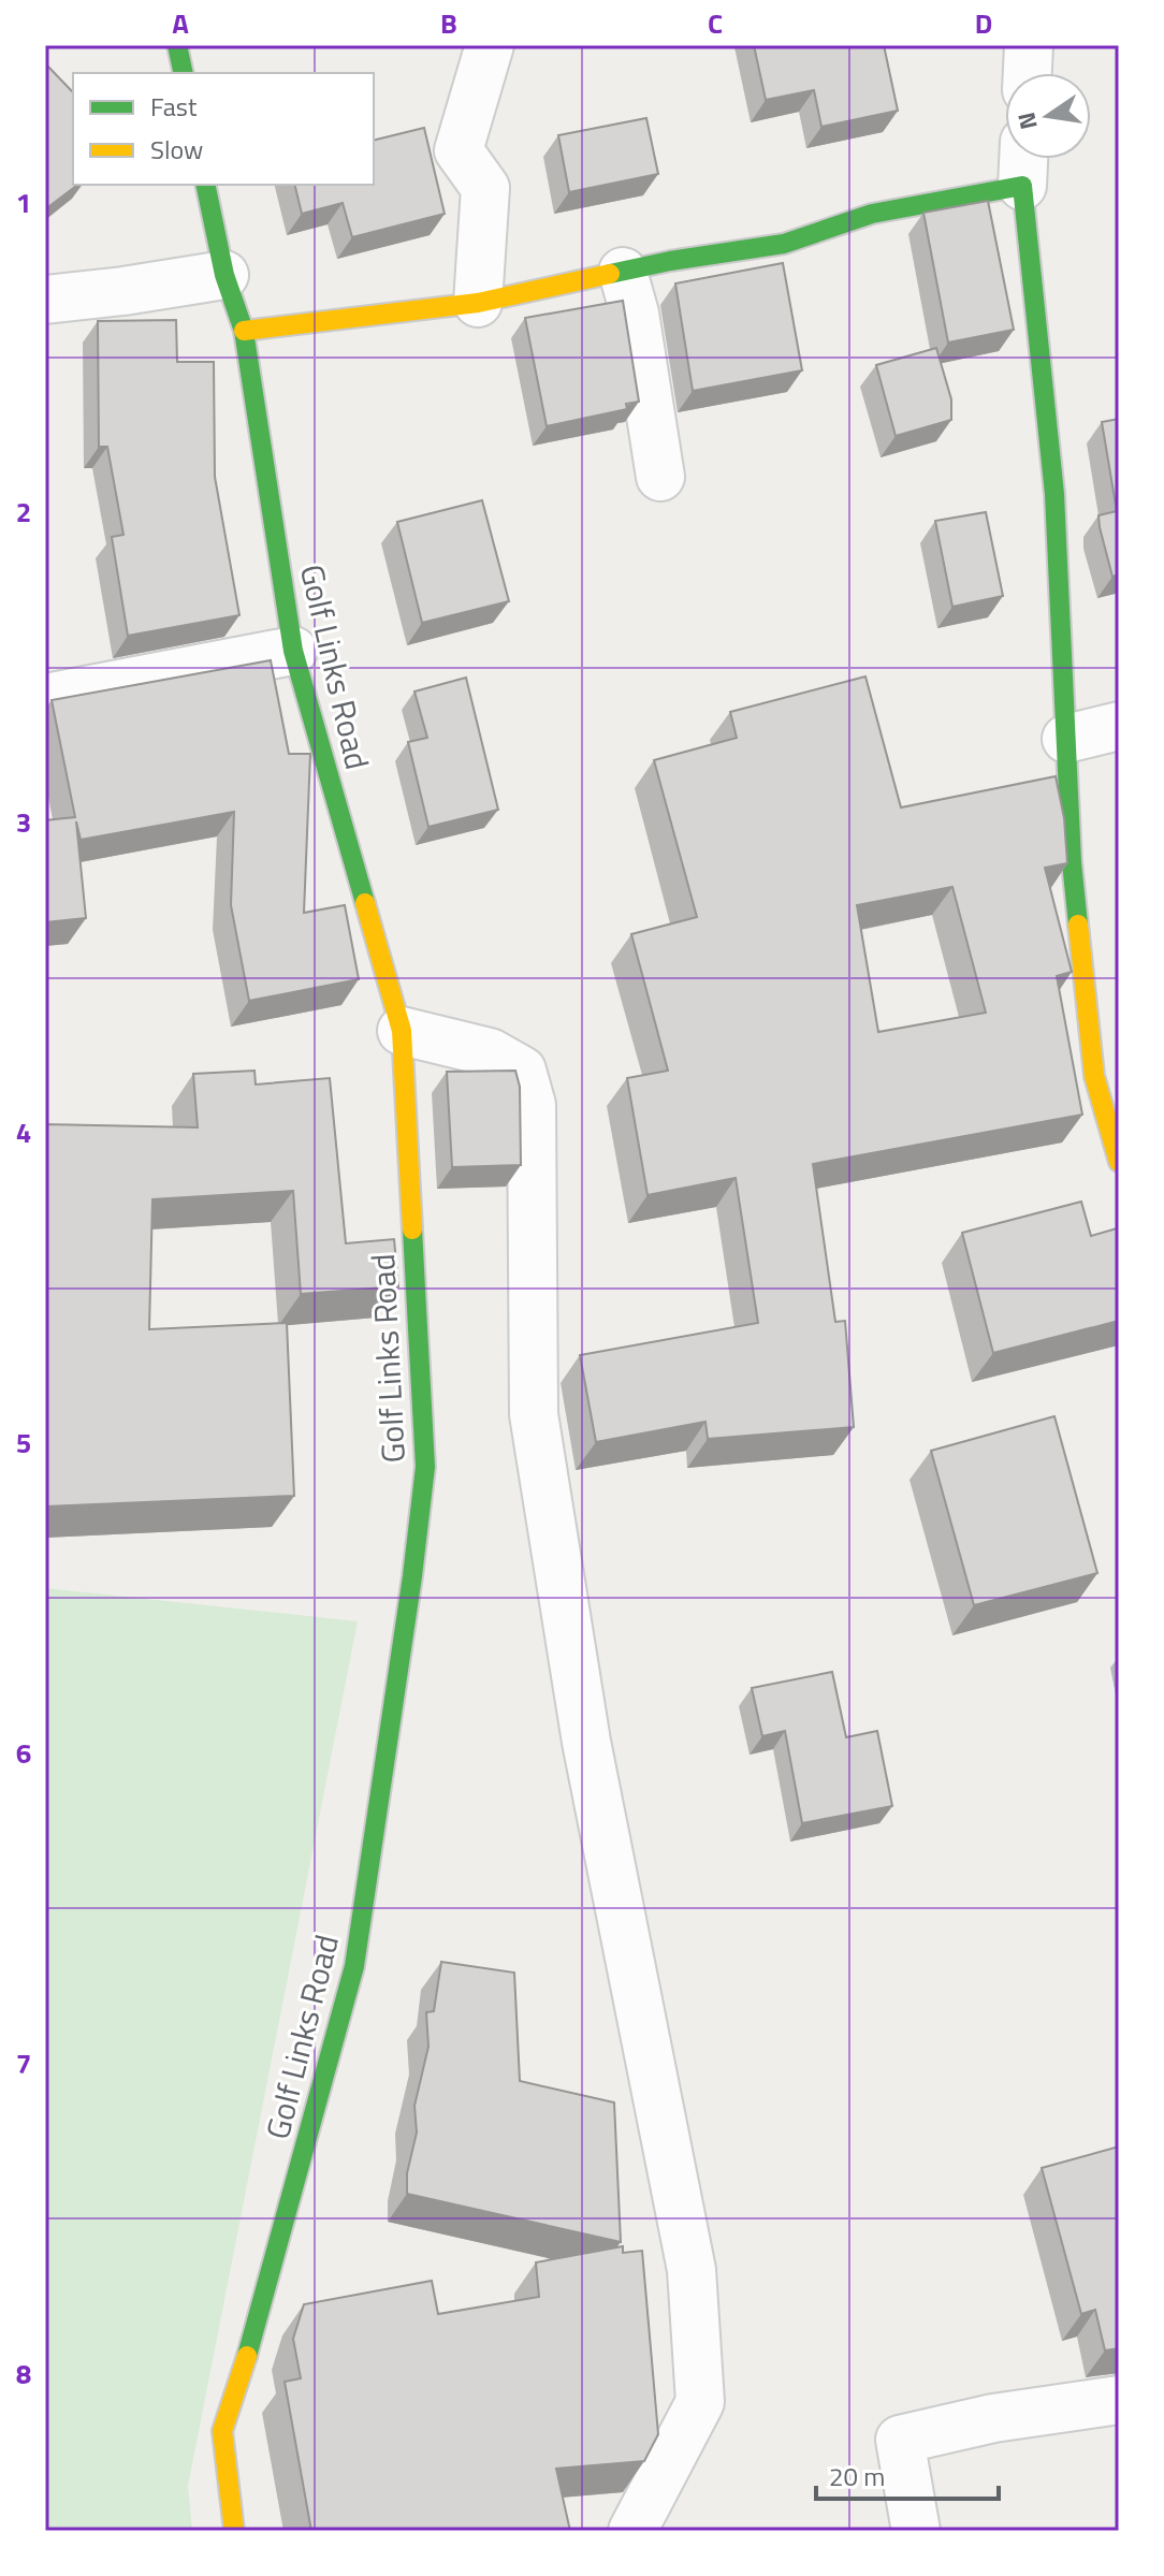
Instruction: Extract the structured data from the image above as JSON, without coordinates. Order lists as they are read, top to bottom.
{
  "streets": {
    "street": ["Golf Links Road"]
  },
  "legend": ["Fast", "Slow"],
  "scale_bar": "20 m",
  "north": "left",
  "grid": {
    "columns": [
      "A",
      "B",
      "C",
      "D"
    ],
    "rows": [
      "1",
      "2",
      "3",
      "4",
      "5",
      "6",
      "7",
      "8"
    ]
  }
}
